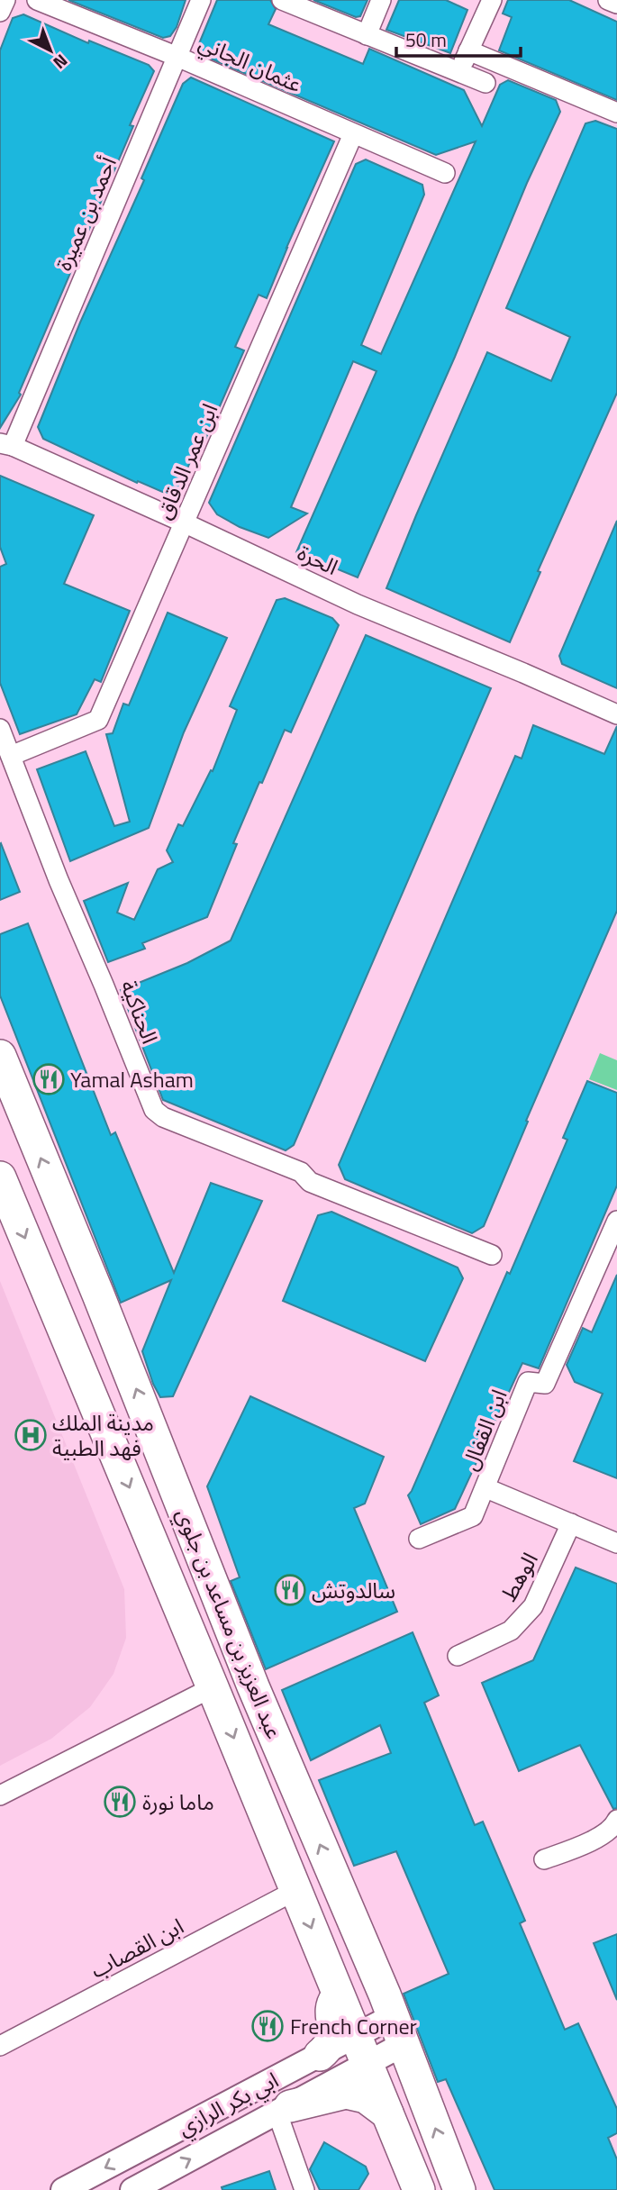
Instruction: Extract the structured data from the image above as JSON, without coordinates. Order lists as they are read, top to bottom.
{
  "streets": {
    "main road": ["عبد العزيز بن مساعد بن جلوي"],
    "street": [
      "عثمان الجاني",
      "أحمد بن عميرة",
      "ابن عمر الدقاق",
      "الحرة",
      "الحناكية",
      "ابن القفال",
      "الوهط",
      "ابن القصاب",
      "ابي بكر الرازي"
    ]
  },
  "crossings": [
    ["عثمان الجاني", "أحمد بن عميرة"],
    ["عثمان الجاني", "ابن عمر الدقاق"],
    ["أحمد بن عميرة", "الحرة"],
    ["ابن عمر الدقاق", "الحرة"],
    ["ابن عمر الدقاق", "الحناكية"],
    ["عبد العزيز بن مساعد بن جلوي", "ابن القصاب"],
    ["عبد العزيز بن مساعد بن جلوي", "ابي بكر الرازي"]
  ],
  "places": {
    "restaurant": [
      "Yamal Asham",
      "سالدوتش",
      "ماما نورة",
      "French Corner"
    ],
    "hospital": ["مدينة الملك فهد الطبية"]
  },
  "scale_bar": "50 m",
  "north": "bottom right"
}
